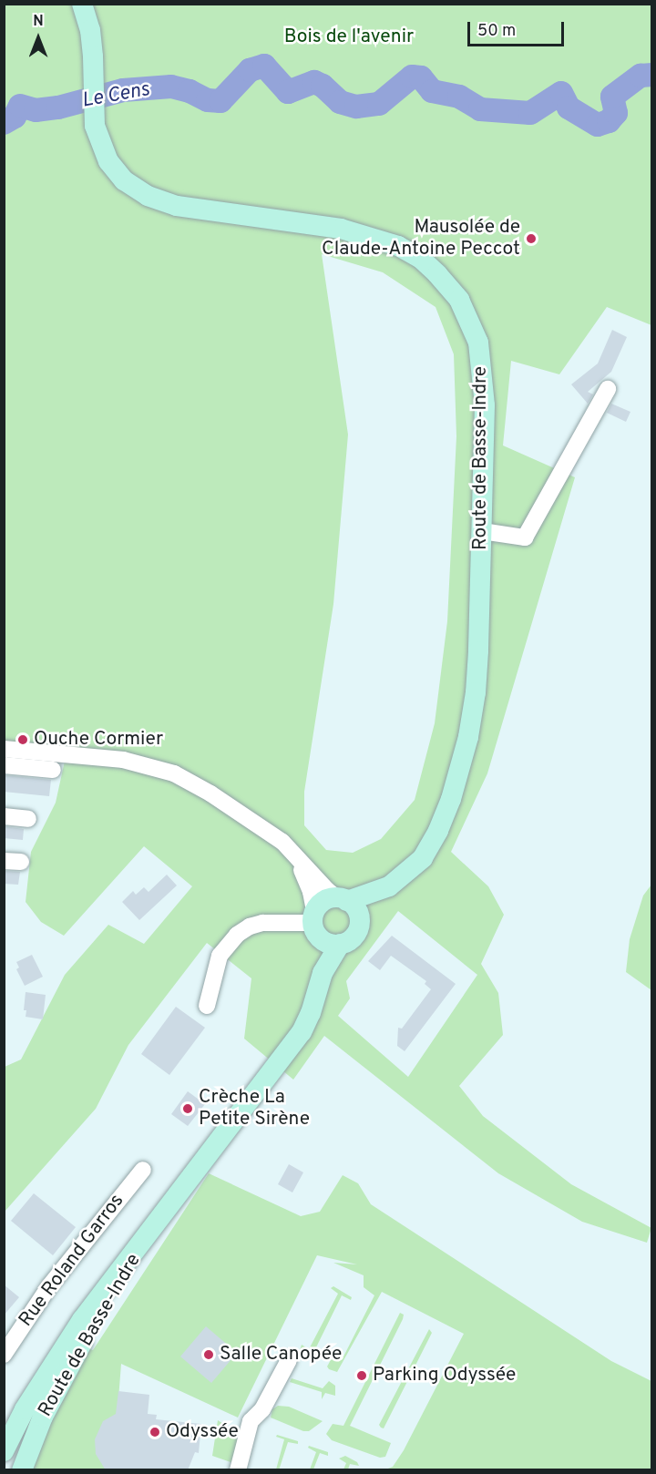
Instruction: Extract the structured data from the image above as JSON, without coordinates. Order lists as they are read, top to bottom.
{
  "streets": {
    "main road": ["Route de Basse-Indre"],
    "street": ["Rue Roland Garros"]
  },
  "water": ["Le Cens"],
  "parks": ["Bois de l'avenir"],
  "places": [
    "Mausolée de Claude-Antoine Peccot",
    "Ouche Cormier",
    "Crèche La Petite Sirène",
    "Salle Canopée",
    "Parking Odyssée",
    "Odyssée"
  ],
  "scale_bar": "50 m",
  "north": "top"
}
